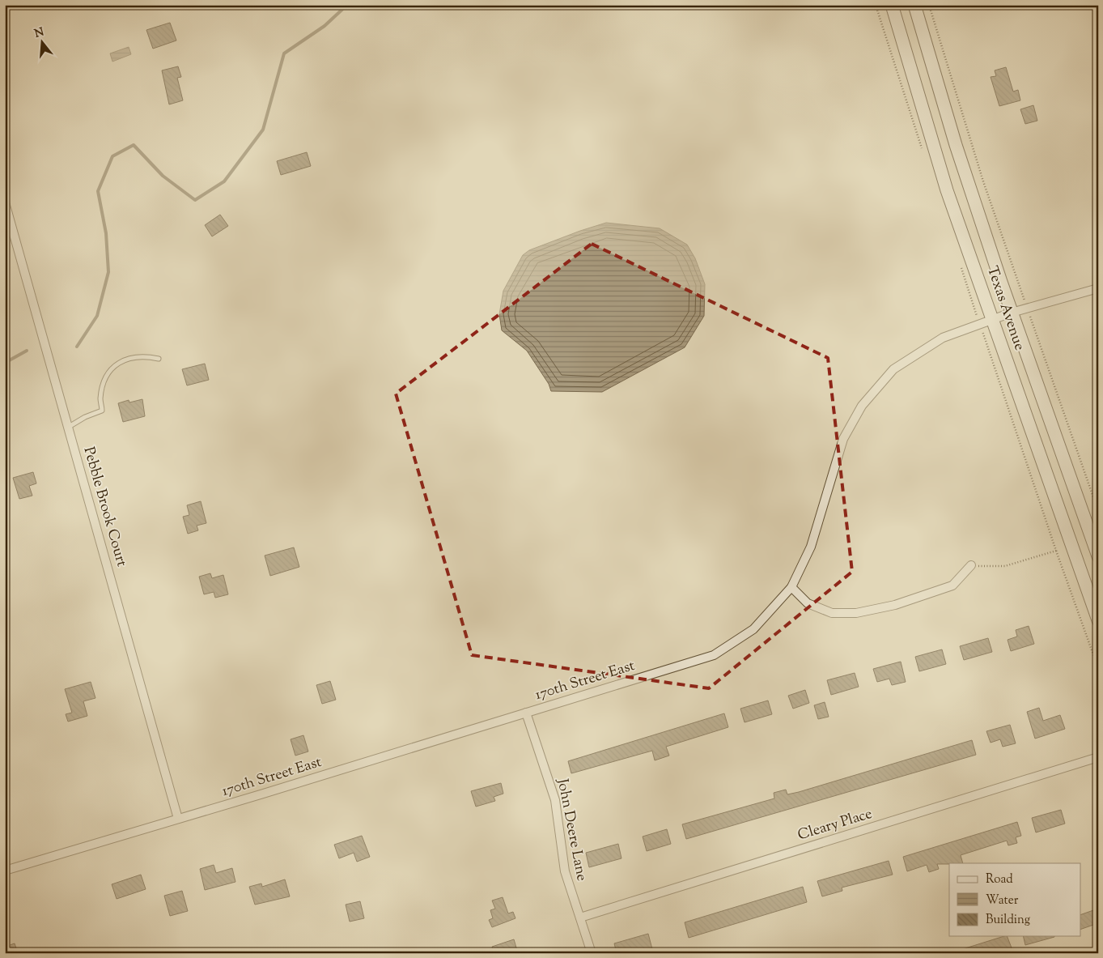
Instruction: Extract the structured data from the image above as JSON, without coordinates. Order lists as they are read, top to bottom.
{
  "streets": {
    "main road": ["Texas Avenue"],
    "street": [
      "Pebble Brook Court",
      "170th Street East",
      "Cleary Place",
      "John Deere Lane"
    ]
  },
  "crossings": [
    ["Texas Avenue", "170th Street East"],
    ["Pebble Brook Court", "170th Street East"],
    ["170th Street East", "John Deere Lane"],
    ["Cleary Place", "John Deere Lane"]
  ],
  "legend": ["Road", "Water", "Building"],
  "north": "top"
}
